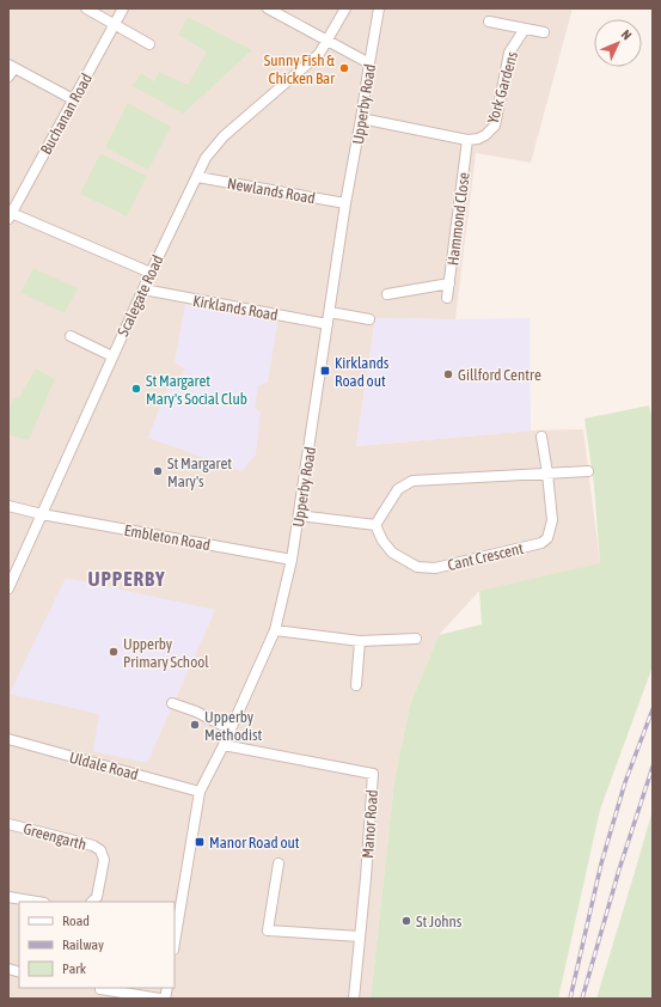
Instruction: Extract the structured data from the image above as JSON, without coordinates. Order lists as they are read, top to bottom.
{
  "streets": {
    "street": [
      "York Gardens",
      "Upperby Road",
      "Buchanan Road",
      "Newlands Road",
      "Hammond Close",
      "Scalegate Road",
      "Kirklands Road",
      "Embleton Road",
      "Cant Crescent",
      "Uldale Road",
      "Manor Road",
      "Greengarth"
    ]
  },
  "crossings": [
    ["York Gardens", "Hammond Close"],
    ["Upperby Road", "Newlands Road"],
    ["Upperby Road", "Kirklands Road"],
    ["Upperby Road", "Embleton Road"],
    ["Upperby Road", "Uldale Road"],
    ["Upperby Road", "Manor Road"],
    ["Newlands Road", "Scalegate Road"],
    ["Scalegate Road", "Kirklands Road"],
    ["Scalegate Road", "Embleton Road"]
  ],
  "districts": ["UPPERBY"],
  "places": {
    "other": [
      "Sunny Fish & Chicken Bar",
      "Gillford Centre",
      "St Margaret Mary's Social Club",
      "St Margaret Mary's",
      "Upperby Primary School",
      "Upperby Methodist",
      "St Johns"
    ],
    "transit": ["Kirklands Road out", "Manor Road out"]
  },
  "legend": ["Road", "Railway", "Park"],
  "north": "top right"
}
